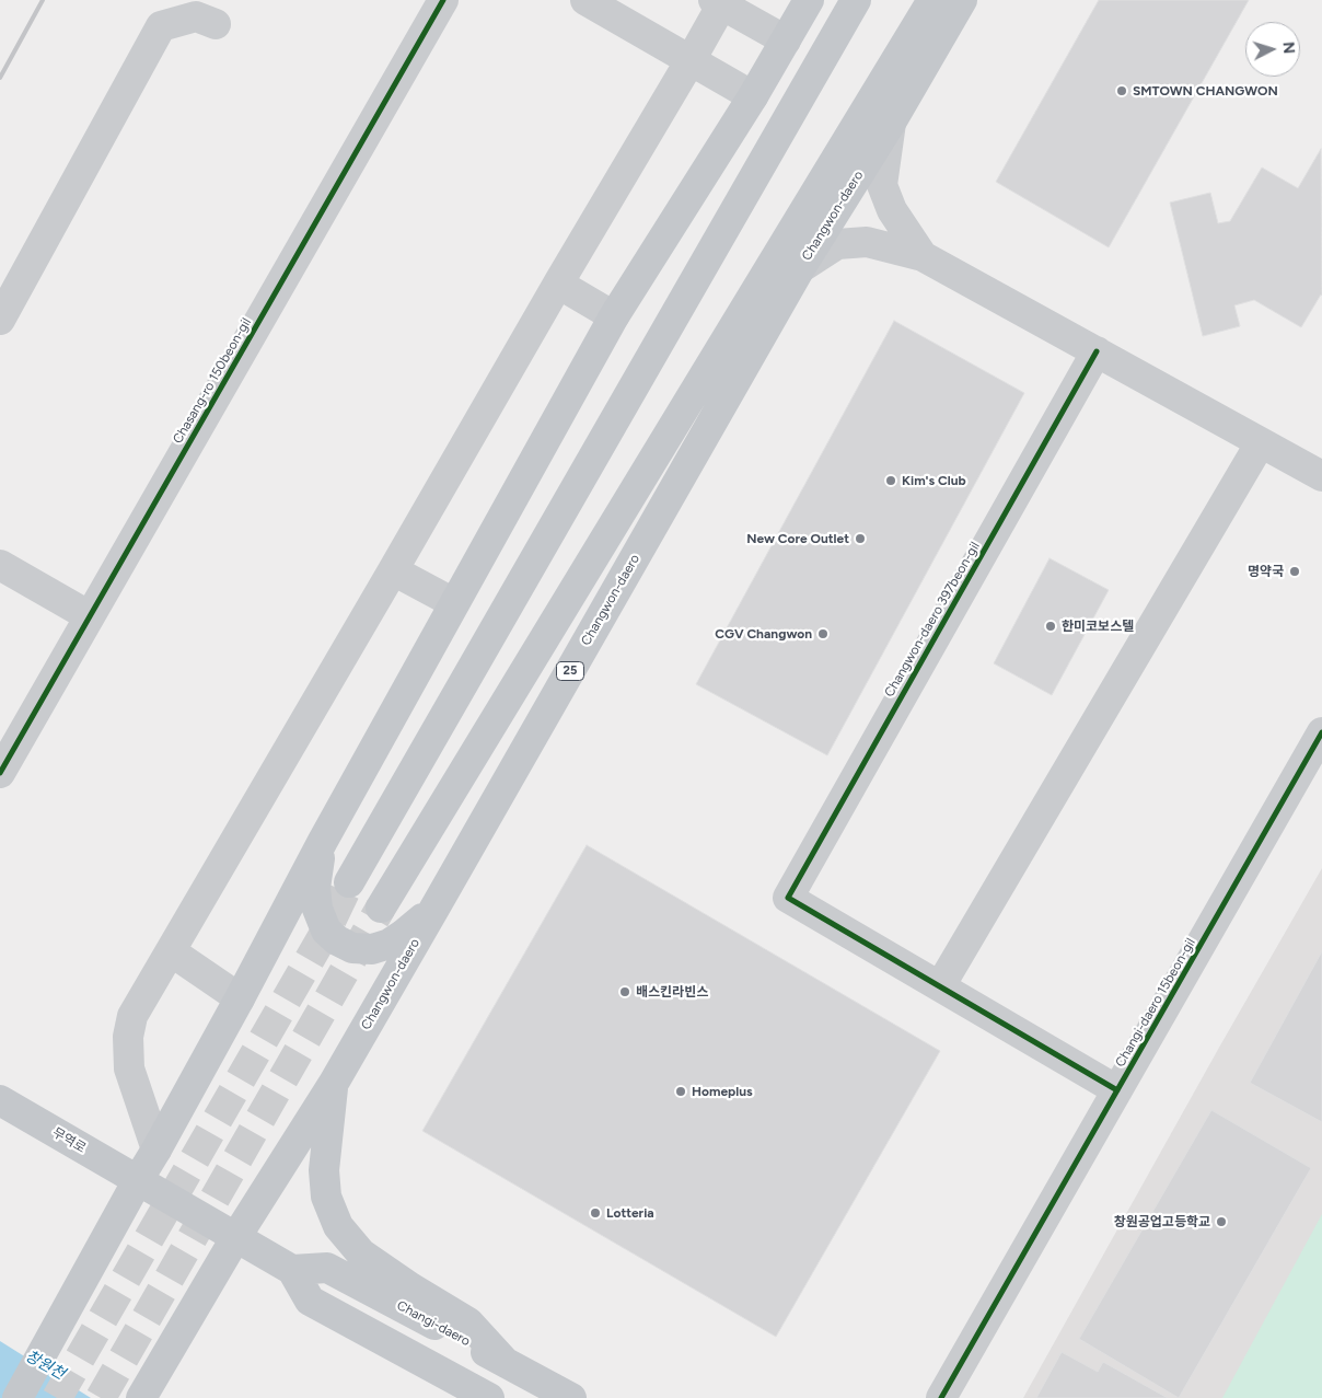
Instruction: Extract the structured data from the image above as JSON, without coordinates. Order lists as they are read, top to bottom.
{
  "streets": {
    "main road": [
      "Changwon-daero",
      "25",
      "무역로",
      "Changi-daero"
    ],
    "street": ["Chasang-ro 150beon-gil", "Changwon-daero 397beon-gil", "Changi-daero 15beon-gil"]
  },
  "crossings": [
    ["Changwon-daero", "무역로"]
  ],
  "water": ["창원천"],
  "places": [
    "SMTOWN CHANGWON",
    "Kim's Club",
    "New Core Outlet",
    "명약국",
    "한미코보스텔",
    "CGV Changwon",
    "배스킨라빈스",
    "Homeplus",
    "Lotteria",
    "창원공업고등학교"
  ],
  "north": "right"
}
